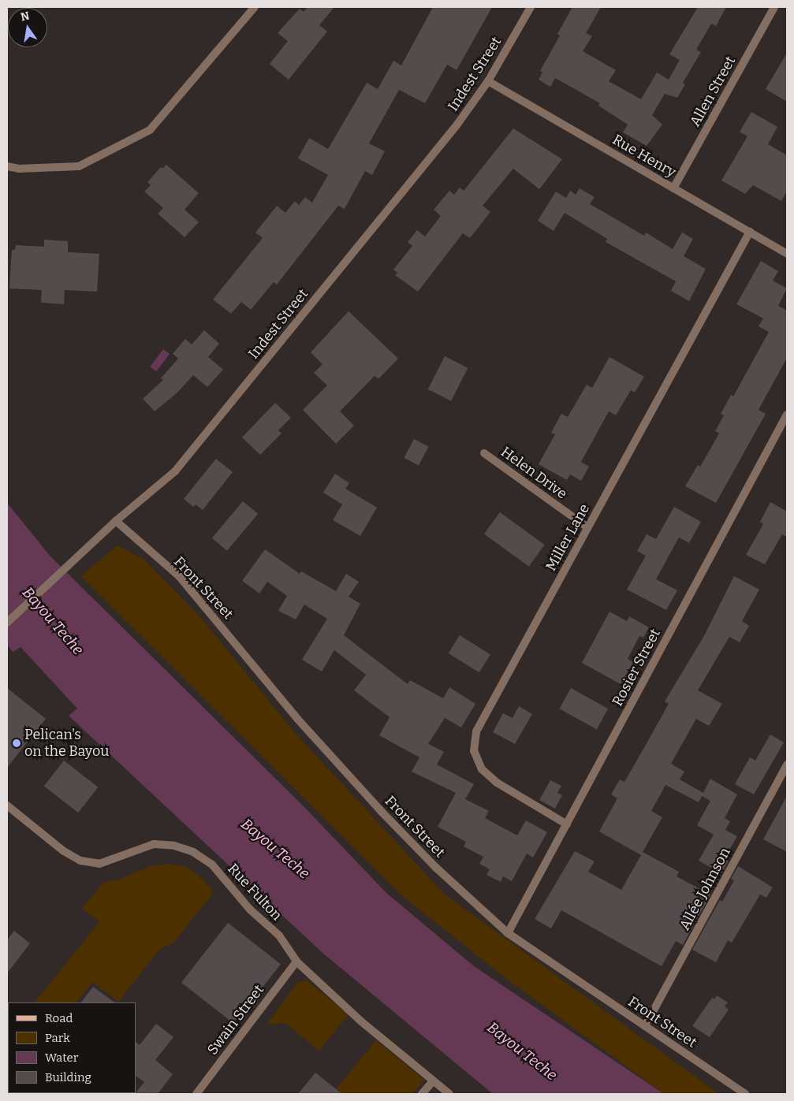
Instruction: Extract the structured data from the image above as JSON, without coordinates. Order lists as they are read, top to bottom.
{
  "streets": {
    "street": [
      "Indest Street",
      "Allen Street",
      "Rue Henry",
      "Helen Drive",
      "Miller Lane",
      "Front Street",
      "Rosier Street",
      "Allée Johnson",
      "Rue Fulton",
      "Swain Street"
    ]
  },
  "crossings": [
    ["Indest Street", "Rue Henry"],
    ["Indest Street", "Front Street"],
    ["Allen Street", "Rue Henry"],
    ["Rue Henry", "Miller Lane"],
    ["Helen Drive", "Miller Lane"],
    ["Miller Lane", "Rosier Street"],
    ["Front Street", "Rosier Street"],
    ["Front Street", "Allée Johnson"],
    ["Rue Fulton", "Swain Street"]
  ],
  "water": ["Bayou Teche"],
  "places": ["Pelican's on the Bayou"],
  "legend": [
    "Road",
    "Park",
    "Water",
    "Building"
  ],
  "north": "top"
}
